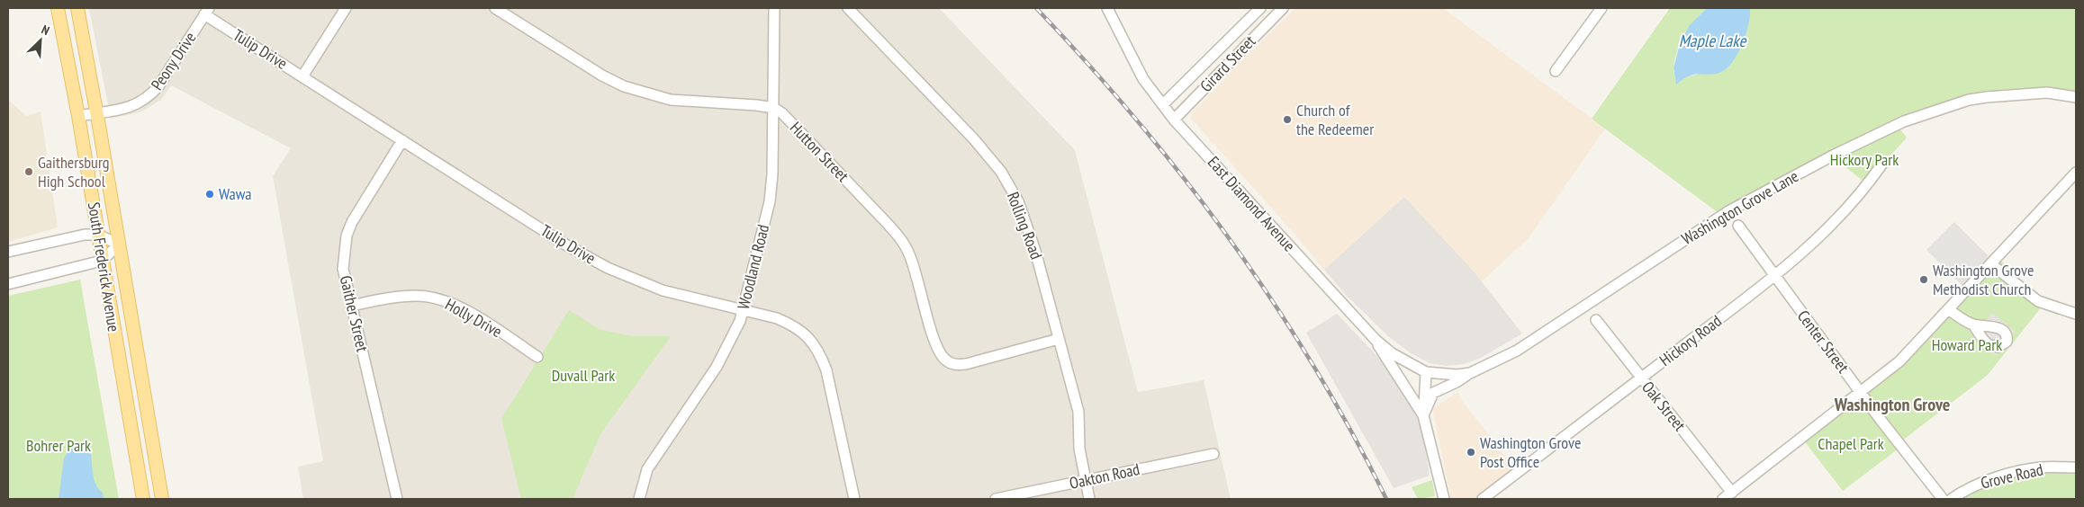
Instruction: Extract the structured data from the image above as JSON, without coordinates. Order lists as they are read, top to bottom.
{
  "streets": {
    "main road": ["South Frederick Avenue"],
    "street": [
      "Tulip Drive",
      "Peony Drive",
      "Girard Street",
      "Hutton Street",
      "East Diamond Avenue",
      "Washington Grove Lane",
      "Rolling Road",
      "Woodland Road",
      "Gaither Street",
      "Holly Drive",
      "Hickory Road",
      "Center Street",
      "Oak Street",
      "Oakton Road",
      "Grove Road"
    ]
  },
  "crossings": [
    ["Tulip Drive", "Peony Drive"],
    ["Tulip Drive", "Woodland Road"],
    ["Tulip Drive", "Gaither Street"],
    ["Peony Drive", "South Frederick Avenue"],
    ["Girard Street", "East Diamond Avenue"],
    ["Hutton Street", "Rolling Road"],
    ["Hutton Street", "Woodland Road"],
    ["East Diamond Avenue", "Washington Grove Lane"],
    ["Rolling Road", "Oakton Road"],
    ["Gaither Street", "Holly Drive"],
    ["Hickory Road", "Center Street"],
    ["Hickory Road", "Oak Street"]
  ],
  "districts": ["Washington Grove"],
  "water": ["Maple Lake"],
  "parks": [
    "Hickory Park",
    "Howard Park",
    "Duvall Park",
    "Chapel Park",
    "Bohrer Park"
  ],
  "places": [
    "Church of the Redeemer",
    "Gaithersburg High School",
    "Wawa",
    "Washington Grove Methodist Church",
    "Washington Grove Post Office"
  ],
  "north": "top right"
}
